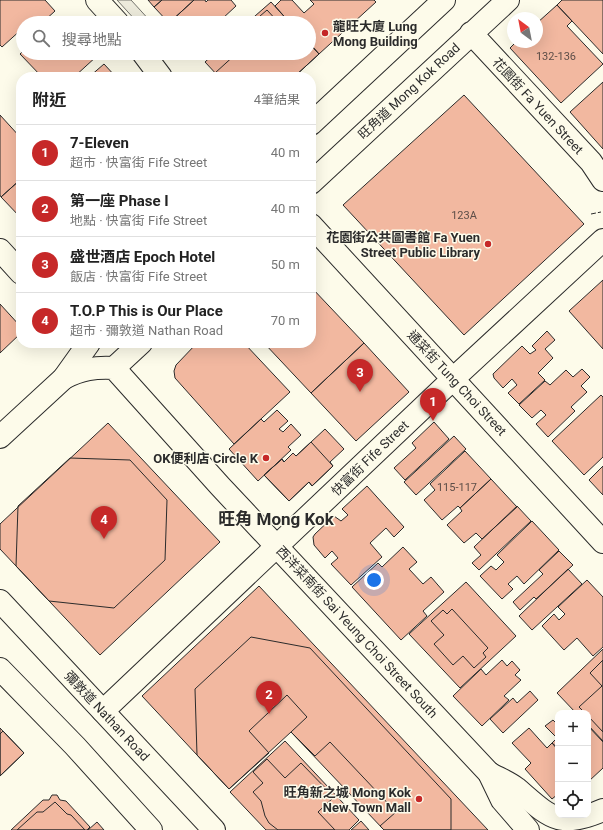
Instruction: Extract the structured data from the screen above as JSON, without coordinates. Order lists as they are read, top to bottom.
{
  "streets": {
    "street": [
      "旺角道 Mong Kok Road",
      "花園街 Fa Yuen Street",
      "通菜街 Tung Choi Street",
      "快富街 Fife Street",
      "西洋菜南街 Sai Yeung Choi Street South",
      "彌敦道 Nathan Road"
    ]
  },
  "crossings": [
    ["旺角道 Mong Kok Road", "花園街 Fa Yuen Street"],
    ["通菜街 Tung Choi Street", "快富街 Fife Street"],
    ["快富街 Fife Street", "西洋菜南街 Sai Yeung Choi Street South"],
    ["快富街 Fife Street", "彌敦道 Nathan Road"]
  ],
  "districts": ["旺角 Mong Kok"],
  "places": [
    "龍旺大廈 Lung Mong Building",
    "花園街公共圖書館 Fa Yuen Street Public Library",
    "OK便利店 Circle K",
    "旺角新之城 Mong Kok New Town Mall"
  ],
  "house_numbers": ["132-136", "123A", "115-117"],
  "north": "top left",
  "page": {
    "search": "搜尋地點",
    "heading": ["附近", "4筆結果"],
    "list": [
      {
        "mark": "1",
        "name": "7-Eleven",
        "note": "超市 · 快富街 Fife Street",
        "value": "40 m"
      },
      {
        "mark": "2",
        "name": "第一座 Phase I",
        "note": "地點 · 快富街 Fife Street",
        "value": "40 m"
      },
      {
        "mark": "3",
        "name": "盛世酒店 Epoch Hotel",
        "note": "飯店 · 快富街 Fife Street",
        "value": "50 m"
      },
      {
        "mark": "4",
        "name": "T.O.P This is Our Place",
        "note": "超市 · 彌敦道 Nathan Road",
        "value": "70 m"
      }
    ],
    "pins": [
      "3",
      "1",
      "4",
      "2"
    ],
    "map_buttons": ["+", "−"]
  }
}
